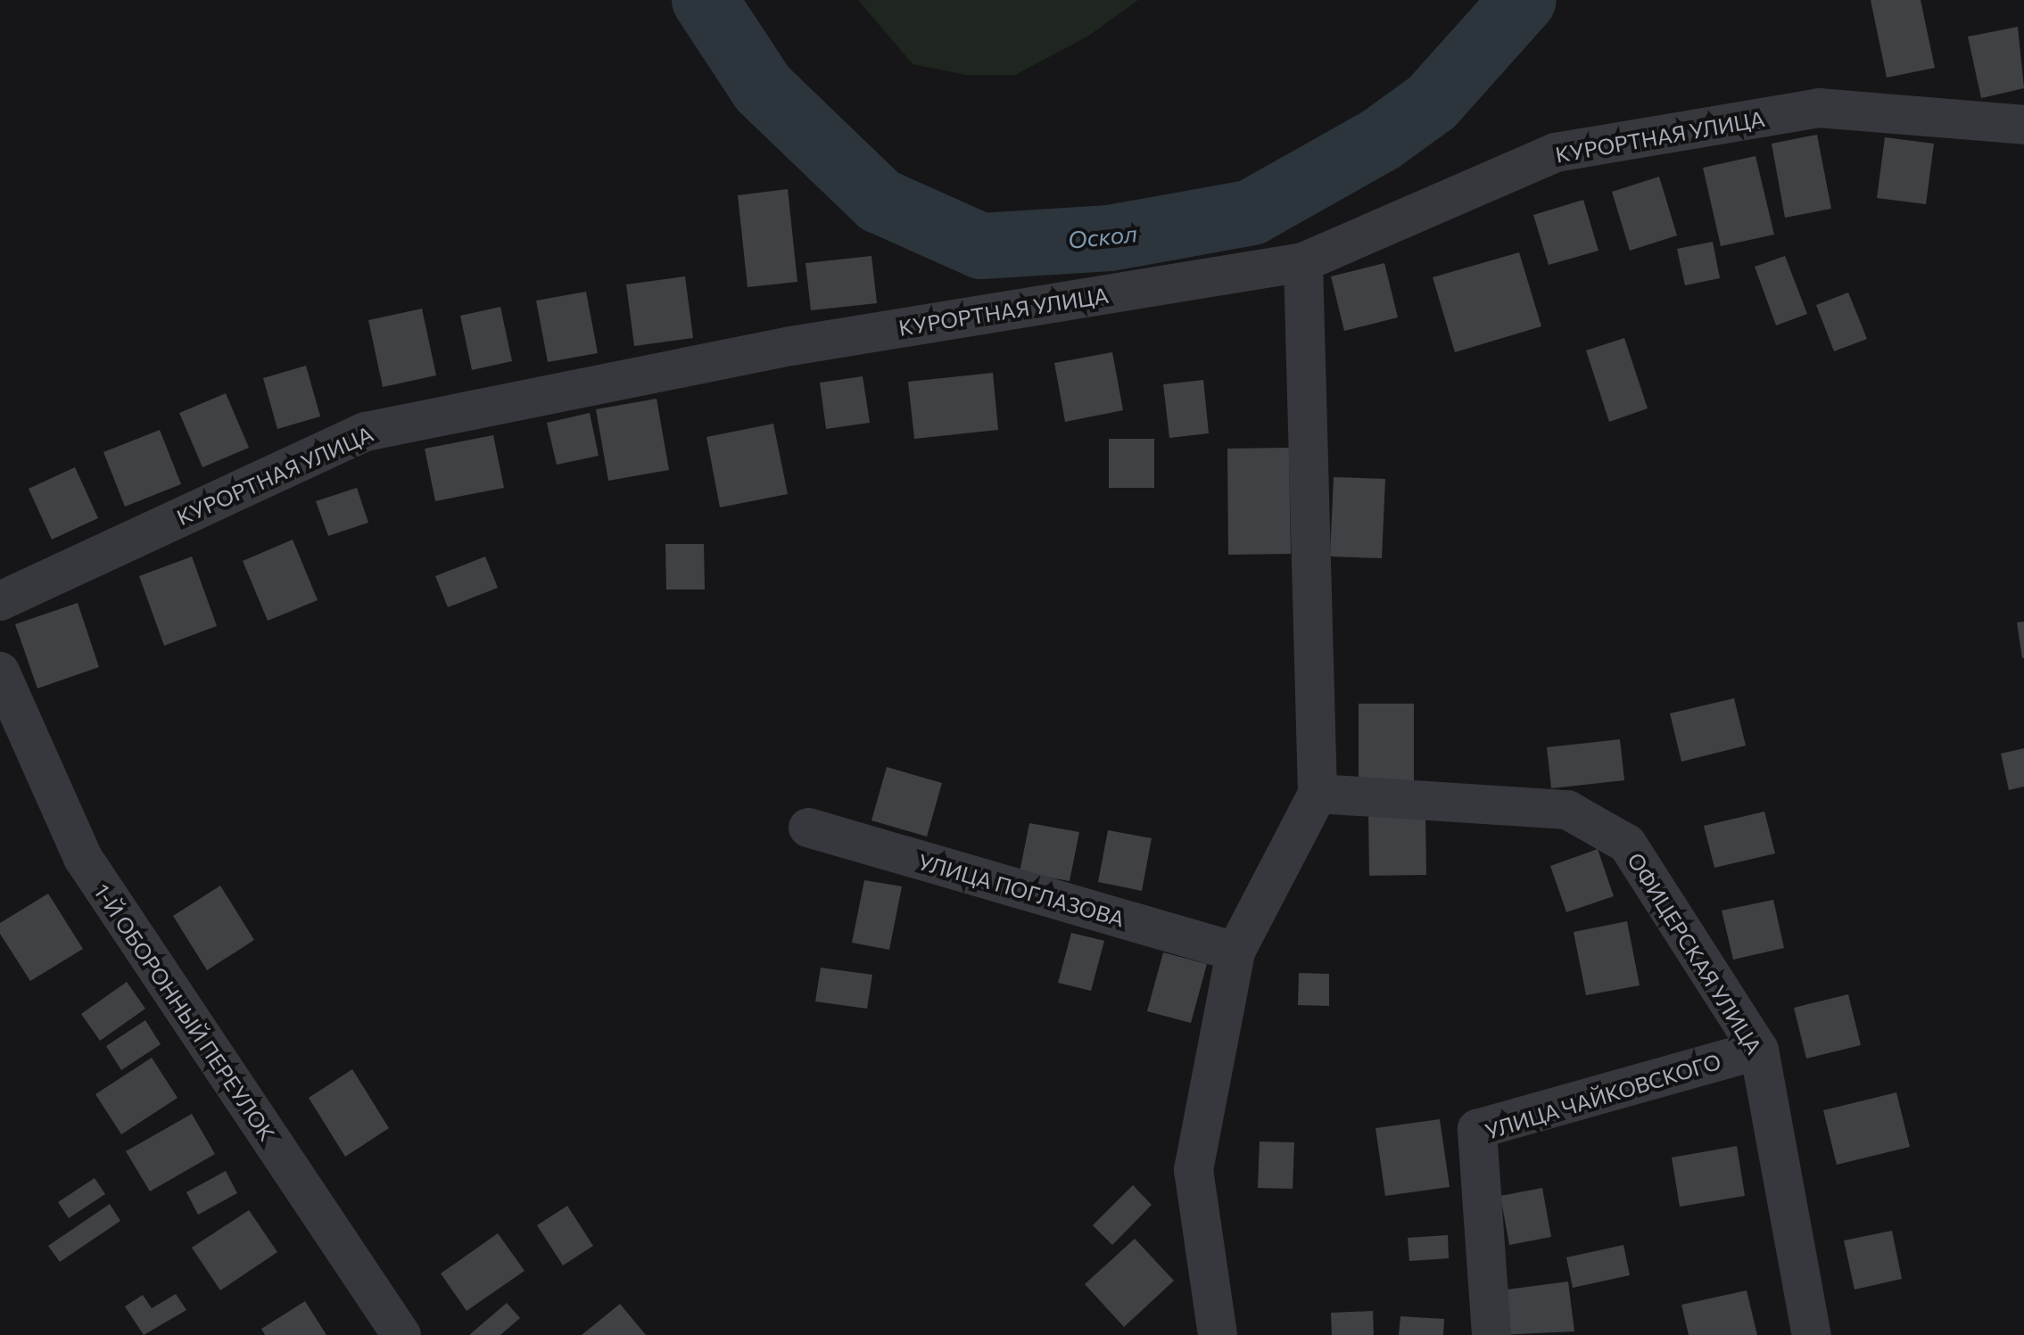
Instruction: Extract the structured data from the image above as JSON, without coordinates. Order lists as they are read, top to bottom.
{
  "streets": {
    "street": [
      "КУРОРТНАЯ УЛИЦА",
      "УЛИЦА ПОГЛАЗОВА",
      "ОФИЦЕРСКАЯ УЛИЦА",
      "1-Й ОБОРОННЫЙ ПЕРЕУЛОК",
      "УЛИЦА ЧАЙКОВСКОГО"
    ]
  },
  "crossings": [
    ["ОФИЦЕРСКАЯ УЛИЦА", "УЛИЦА ЧАЙКОВСКОГО"]
  ],
  "water": ["Оскол"]
}
